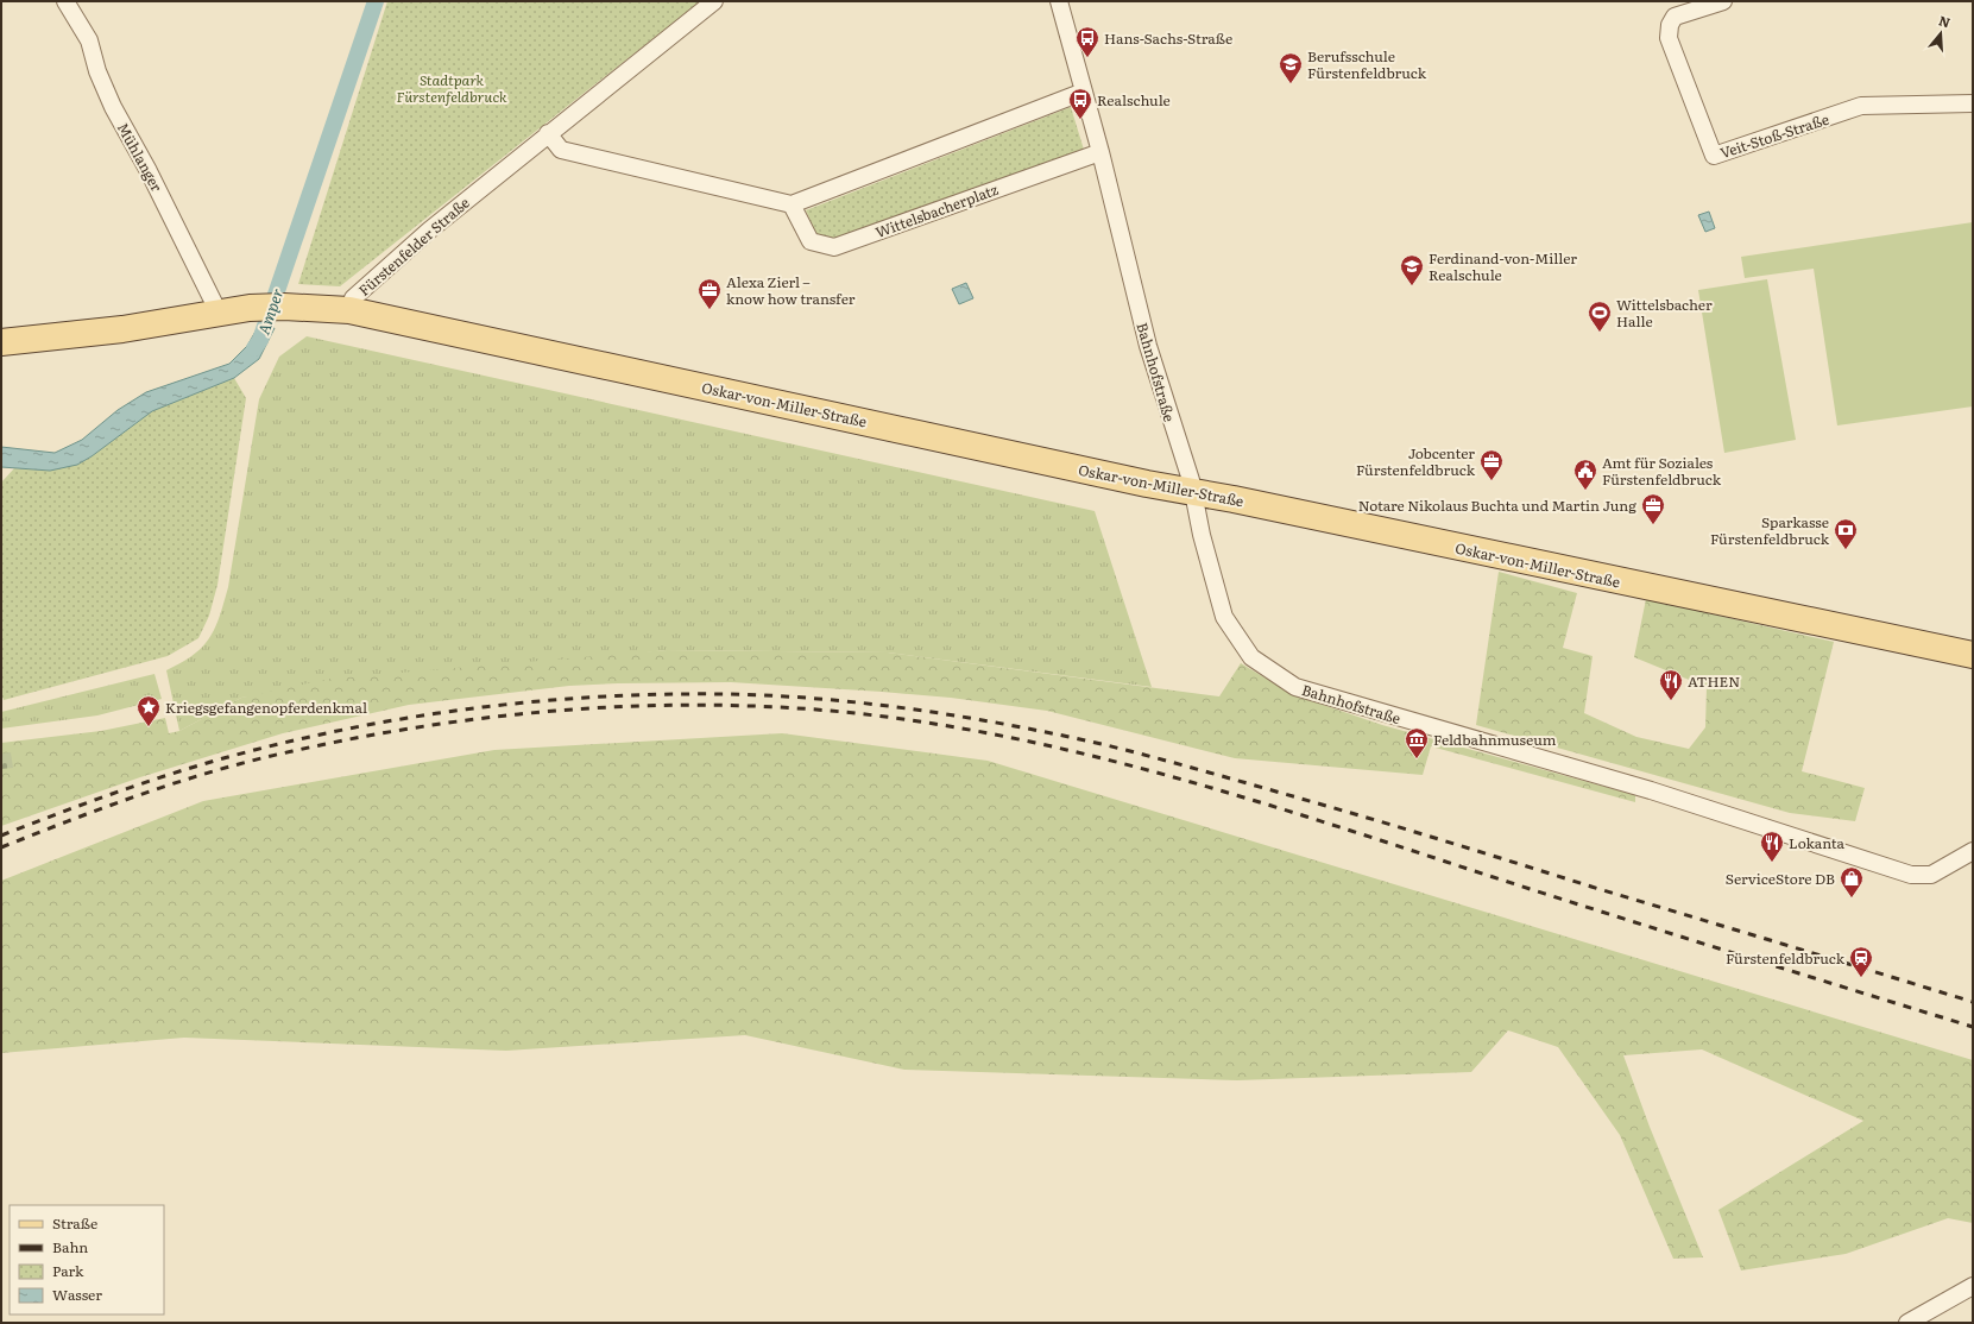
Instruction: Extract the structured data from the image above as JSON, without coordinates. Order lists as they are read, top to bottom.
{
  "streets": {
    "main road": ["Fürstenfelder Straße", "Oskar-von-Miller-Straße"],
    "street": [
      "Veit-Stoß-Straße",
      "Mühlanger",
      "Wittelsbacherplatz",
      "Bahnhofstraße"
    ]
  },
  "crossings": [
    ["Mühlanger", "Fürstenfelder Straße"],
    ["Wittelsbacherplatz", "Bahnhofstraße"],
    ["Fürstenfelder Straße", "Oskar-von-Miller-Straße"],
    ["Bahnhofstraße", "Oskar-von-Miller-Straße"]
  ],
  "water": ["Amper"],
  "parks": ["Stadtpark Fürstenfeldbruck"],
  "places": {
    "bus stop": ["Hans-Sachs-Straße", "Realschule"],
    "school or university": ["Berufsschule Fürstenfeldbruck", "Ferdinand-von-Miller Realschule"],
    "office": ["Alexa Zierl – know how transfer", "Jobcenter Fürstenfeldbruck", "Notare Nikolaus Buchta und Martin Jung"],
    "sports": ["Wittelsbacher Halle"],
    "public building": ["Amt für Soziales Fürstenfeldbruck"],
    "bank": ["Sparkasse Fürstenfeldbruck"],
    "restaurant": ["ATHEN", "Lokanta"],
    "place": ["Kriegsgefangenopferdenkmal"],
    "museum": ["Feldbahnmuseum"],
    "shop": ["ServiceStore DB"],
    "station": ["Fürstenfeldbruck"]
  },
  "legend": [
    "Straße",
    "Bahn",
    "Park",
    "Wasser"
  ],
  "north": "top"
}
